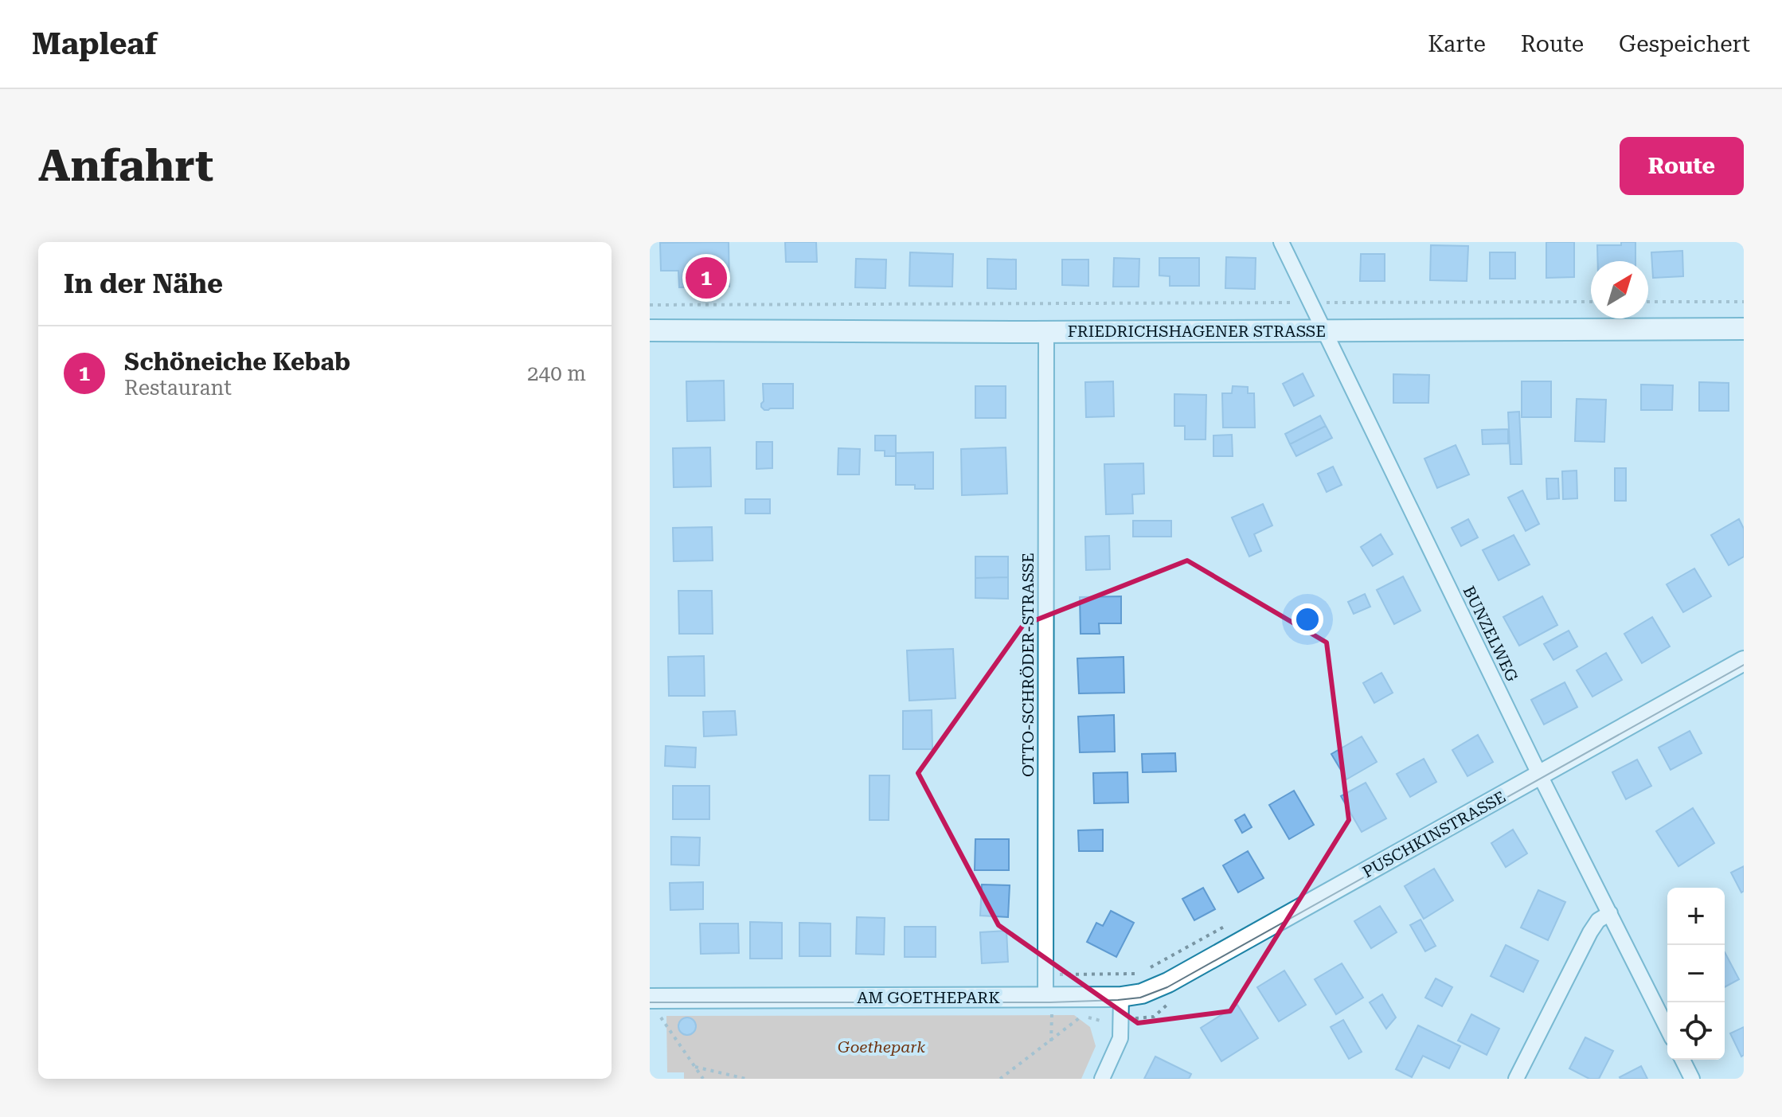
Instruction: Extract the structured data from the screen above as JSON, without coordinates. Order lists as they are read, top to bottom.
{
  "streets": {
    "main road": ["FRIEDRICHSHAGENER STRASSE"],
    "street": [
      "BUNZELWEG",
      "OTTO-SCHRÖDER-STRASSE",
      "PUSCHKINSTRASSE",
      "AM GOETHEPARK"
    ]
  },
  "crossings": [
    ["FRIEDRICHSHAGENER STRASSE", "BUNZELWEG"],
    ["FRIEDRICHSHAGENER STRASSE", "OTTO-SCHRÖDER-STRASSE"],
    ["BUNZELWEG", "PUSCHKINSTRASSE"],
    ["OTTO-SCHRÖDER-STRASSE", "AM GOETHEPARK"],
    ["PUSCHKINSTRASSE", "AM GOETHEPARK"]
  ],
  "parks": ["Goethepark"],
  "north": "top right",
  "page": {
    "header": "Mapleaf",
    "nav": ["Karte", "Route", "Gespeichert"],
    "buttons": "Route",
    "title": "Anfahrt",
    "heading": "In der Nähe",
    "pins": "1",
    "list": [
      {
        "mark": "1",
        "name": "Schöneiche Kebab",
        "note": "Restaurant",
        "value": "240 m"
      }
    ],
    "map_buttons": ["+", "−"]
  }
}
